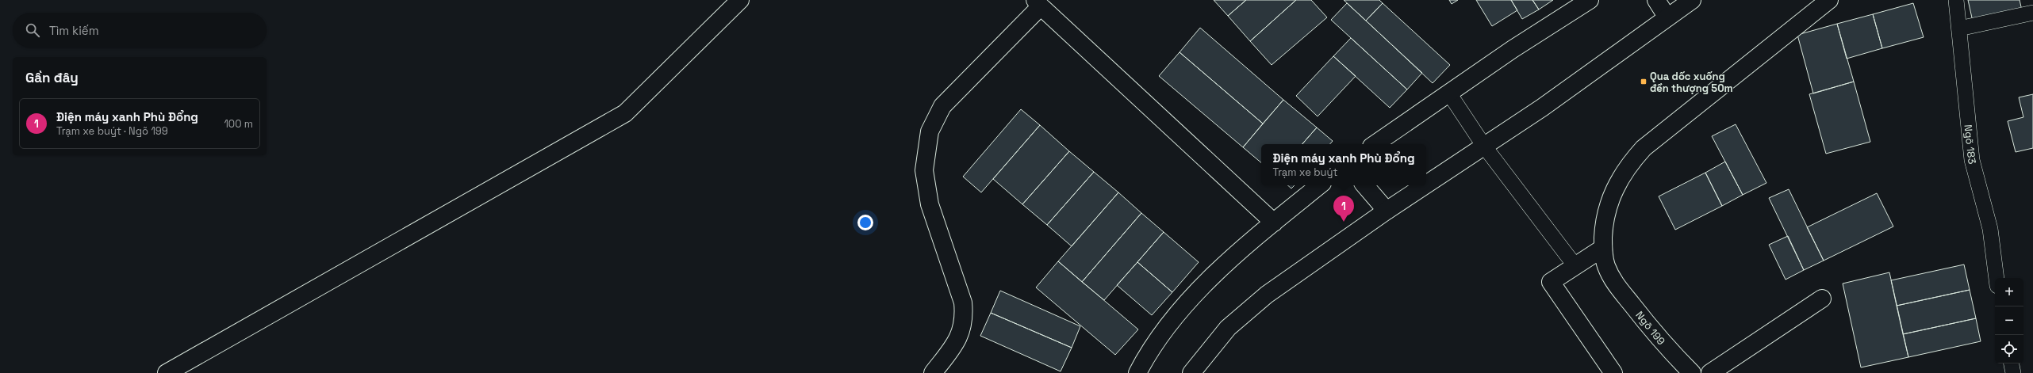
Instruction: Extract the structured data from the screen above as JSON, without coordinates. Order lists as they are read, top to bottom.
{
  "streets": {
    "street": ["Ngõ 199"],
    "lane": ["Ngõ 183"]
  },
  "places": {
    "transit": ["Qua dốc xuống đền thượng 50m"]
  },
  "page": {
    "search": "Tìm kiếm",
    "heading": "Gần đây",
    "list": [
      {
        "mark": "1",
        "name": "Điện máy xanh Phù Đổng",
        "note": "Trạm xe buýt · Ngõ 199",
        "value": "100 m"
      }
    ],
    "popup": ["Điện máy xanh Phù Đổng", "Trạm xe buýt"],
    "pins": "1",
    "map_buttons": ["+", "−"]
  }
}
